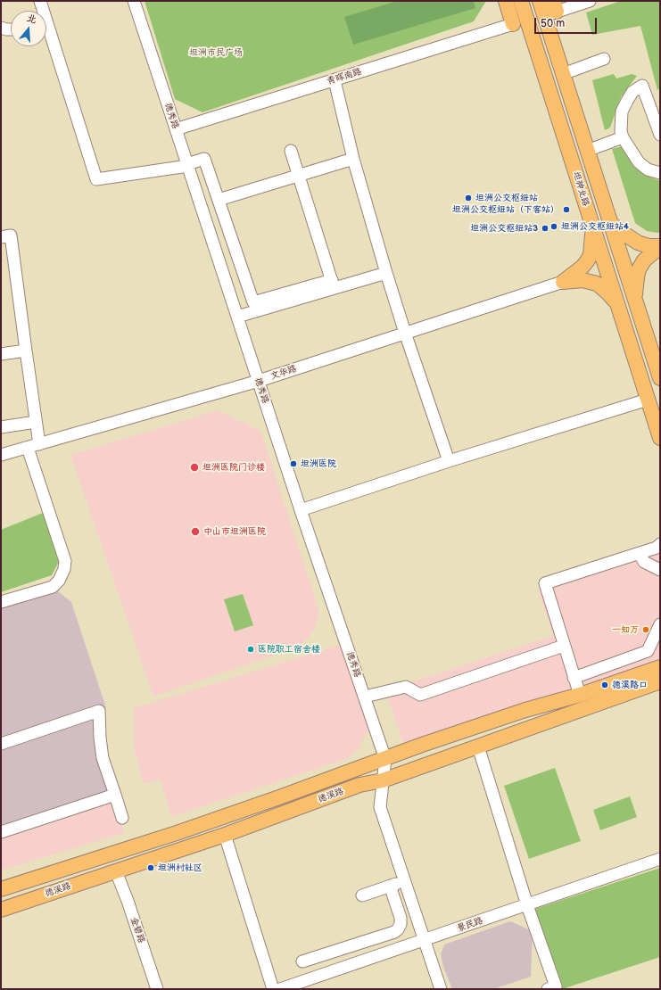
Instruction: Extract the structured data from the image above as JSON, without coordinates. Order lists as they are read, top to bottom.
{
  "streets": {
    "main road": ["坦神北路", "德溪路"],
    "street": [
      "青晖南路",
      "德秀路",
      "文华路",
      "景民路",
      "金碧路"
    ]
  },
  "crossings": [
    ["青晖南路", "德秀路"],
    ["德秀路", "文华路"],
    ["德秀路", "德溪路"],
    ["德秀路", "景民路"],
    ["德溪路", "金碧路"]
  ],
  "parks": ["坦洲市民广场"],
  "places": [
    "坦洲公交枢纽站",
    "坦洲公交枢纽站（下客站）",
    "坦洲公交枢纽站4",
    "坦洲公交枢纽站3",
    "坦洲医院",
    "坦洲医院门诊楼",
    "中山市坦洲医院",
    "一知万",
    "医院职工宿舍楼",
    "德溪路口",
    "坦洲村社区"
  ],
  "scale_bar": "50 m",
  "north": "top"
}
